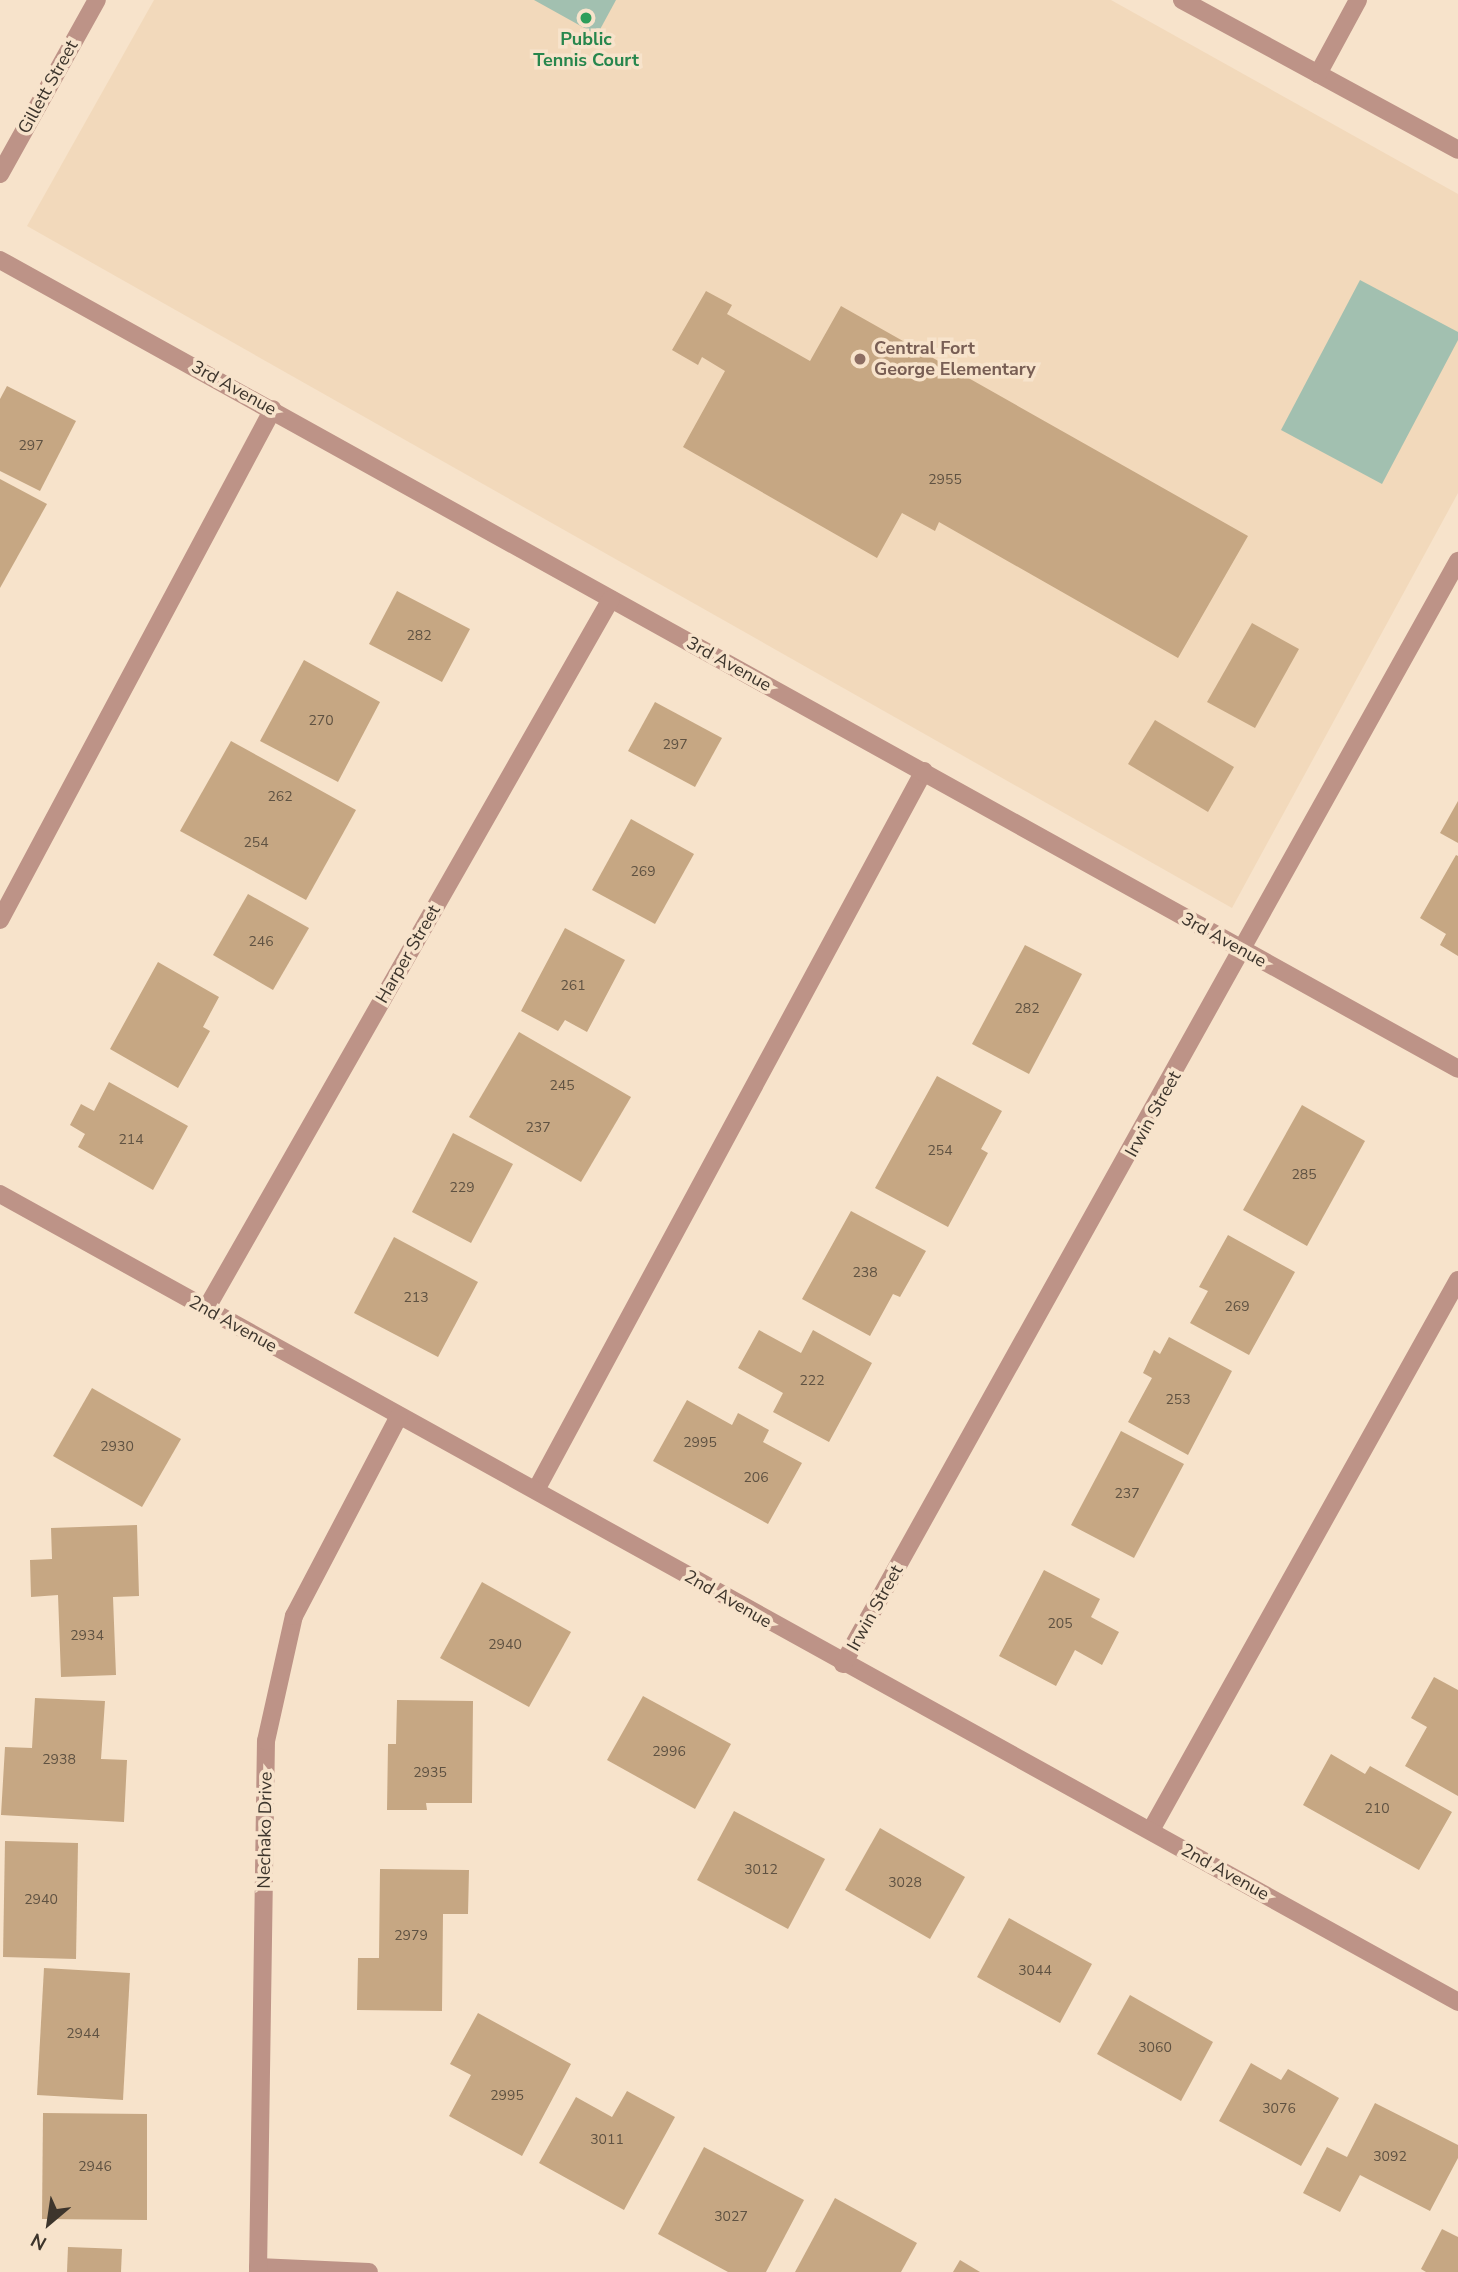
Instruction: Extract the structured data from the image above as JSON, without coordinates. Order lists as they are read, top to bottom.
{
  "streets": {
    "street": [
      "Gillett Street",
      "3rd Avenue",
      "Harper Street",
      "Irwin Street",
      "2nd Avenue",
      "Nechako Drive"
    ]
  },
  "crossings": [
    ["3rd Avenue", "Harper Street"],
    ["3rd Avenue", "Irwin Street"],
    ["Harper Street", "2nd Avenue"],
    ["Irwin Street", "2nd Avenue"],
    ["2nd Avenue", "Nechako Drive"]
  ],
  "places": ["Public Tennis Court", "Central Fort George Elementary"],
  "house_numbers": [
    "297",
    "2955",
    "282",
    "270",
    "297",
    "262",
    "254",
    "269",
    "246",
    "261",
    "282",
    "245",
    "237",
    "214",
    "254",
    "285",
    "229",
    "238",
    "213",
    "269",
    "222",
    "253",
    "2995",
    "2930",
    "206",
    "237",
    "205",
    "2934",
    "2940",
    "2996",
    "2938",
    "2935",
    "210",
    "3012",
    "3028",
    "2940",
    "2979",
    "3044",
    "2944",
    "3060",
    "2995",
    "3076",
    "3011",
    "3092",
    "2946",
    "3027"
  ],
  "north": "bottom left"
}
